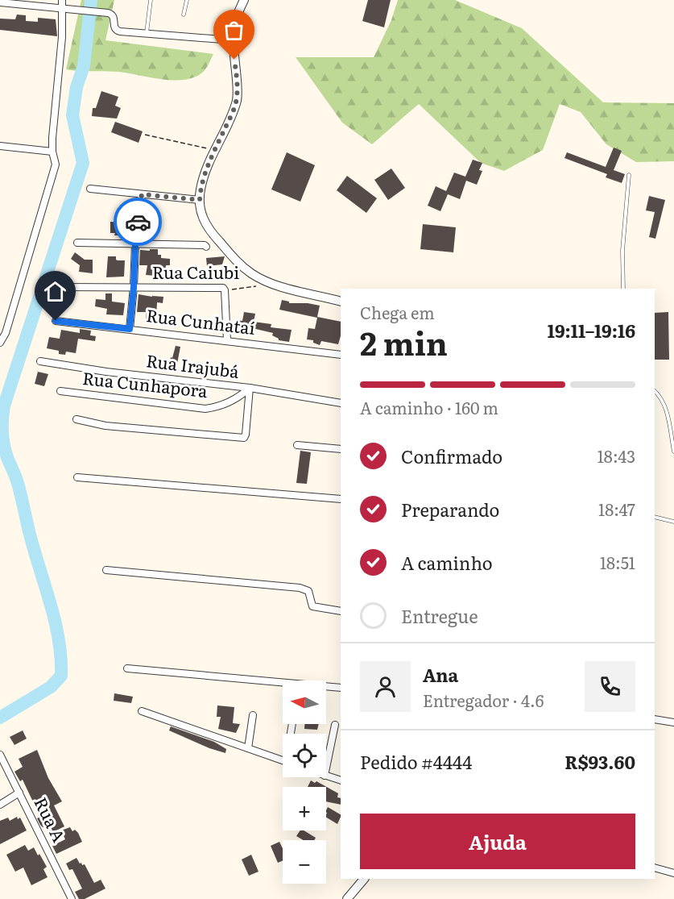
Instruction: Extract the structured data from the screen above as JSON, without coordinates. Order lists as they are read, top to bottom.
{
  "streets": {
    "street": [
      "Rua Caiubi",
      "Rua Cunhataí",
      "Rua Irajubá",
      "Rua Cunhapora",
      "Rua A"
    ]
  },
  "crossings": [
    ["Rua Irajubá", "Rua Cunhapora"]
  ],
  "north": "left",
  "page": {
    "heading": ["2 min", "Chega em", "19:11–19:16"],
    "panel": [
      "Ana",
      "Entregador · 4.6",
      "Pedido #4444",
      "R$93.60"
    ],
    "bar": "A caminho · 160 m",
    "list": [
      ["Confirmado", "18:43"],
      ["Preparando", "18:47"],
      ["A caminho", "18:51"],
      "Entregue"
    ],
    "map_buttons": ["+", "−"],
    "buttons": "Ajuda"
  }
}
